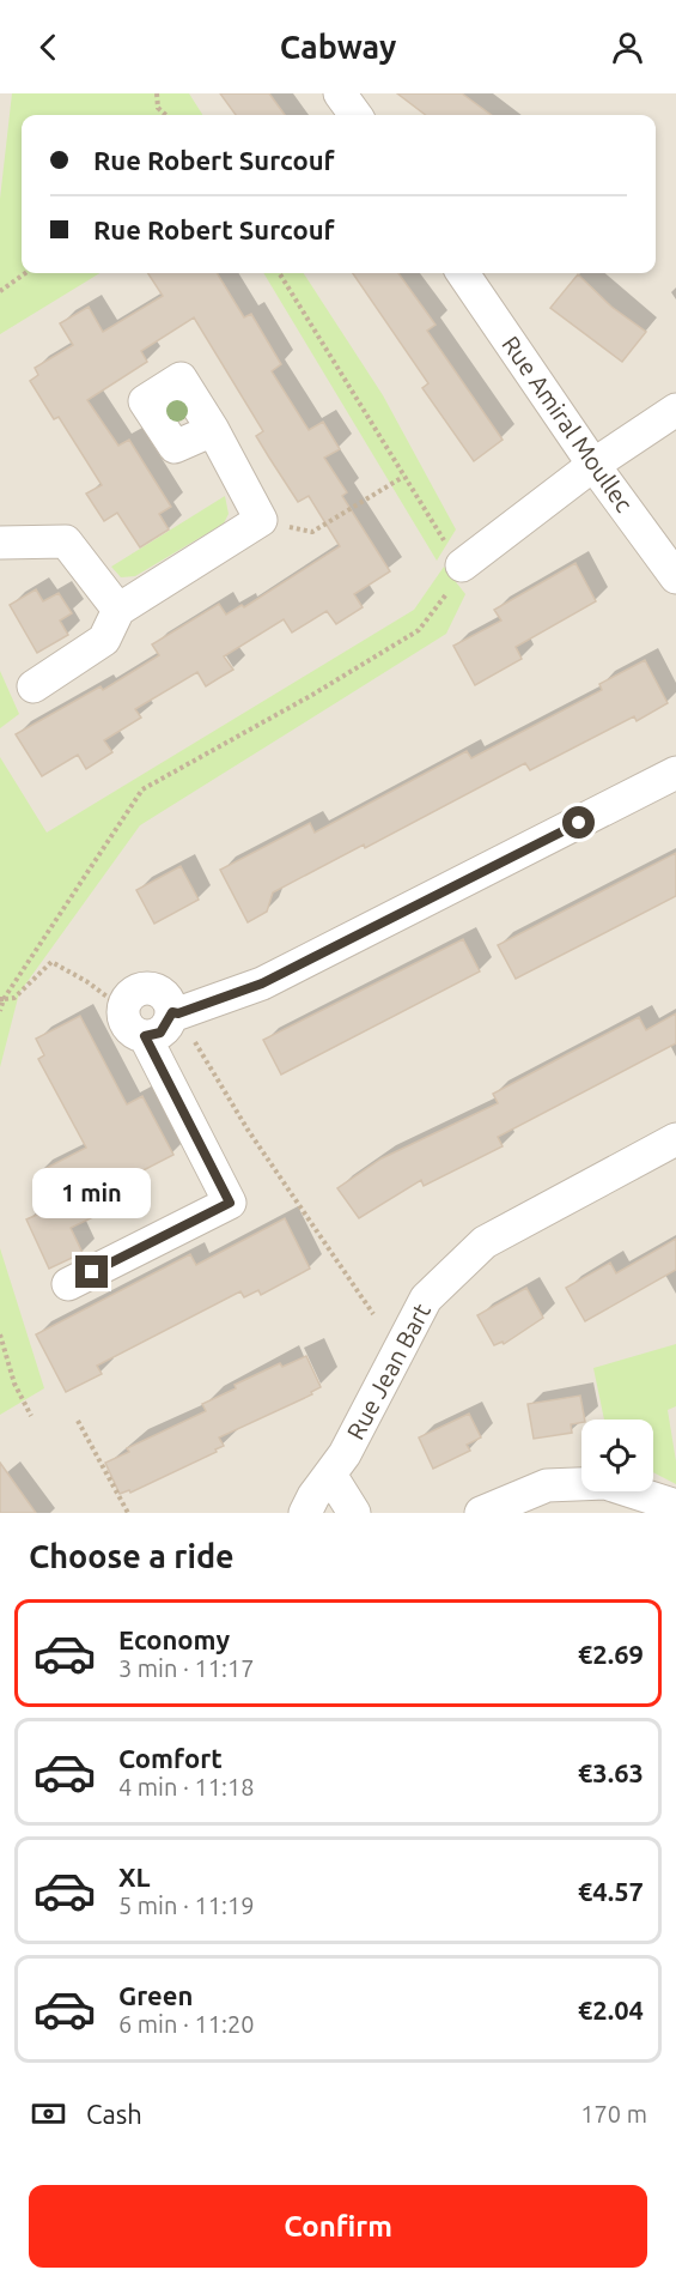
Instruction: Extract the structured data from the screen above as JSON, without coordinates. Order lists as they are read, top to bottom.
{
  "streets": {
    "street": ["Rue Amiral Moullec", "Rue Jean Bart"]
  },
  "page": {
    "header": "Cabway",
    "banner": ["Rue Robert Surcouf", "Rue Robert Surcouf"],
    "bubble": "1 min",
    "heading": "Choose a ride",
    "list": [
      {
        "name": "Economy",
        "note": "3 min · 11:17",
        "value": "€2.69"
      },
      {
        "name": "Comfort",
        "note": "4 min · 11:18",
        "value": "€3.63"
      },
      {
        "name": "XL",
        "note": "5 min · 11:19",
        "value": "€4.57"
      },
      {
        "name": "Green",
        "note": "6 min · 11:20",
        "value": "€2.04"
      }
    ],
    "pay": ["Cash", "170 m"],
    "buttons": "Confirm"
  }
}
